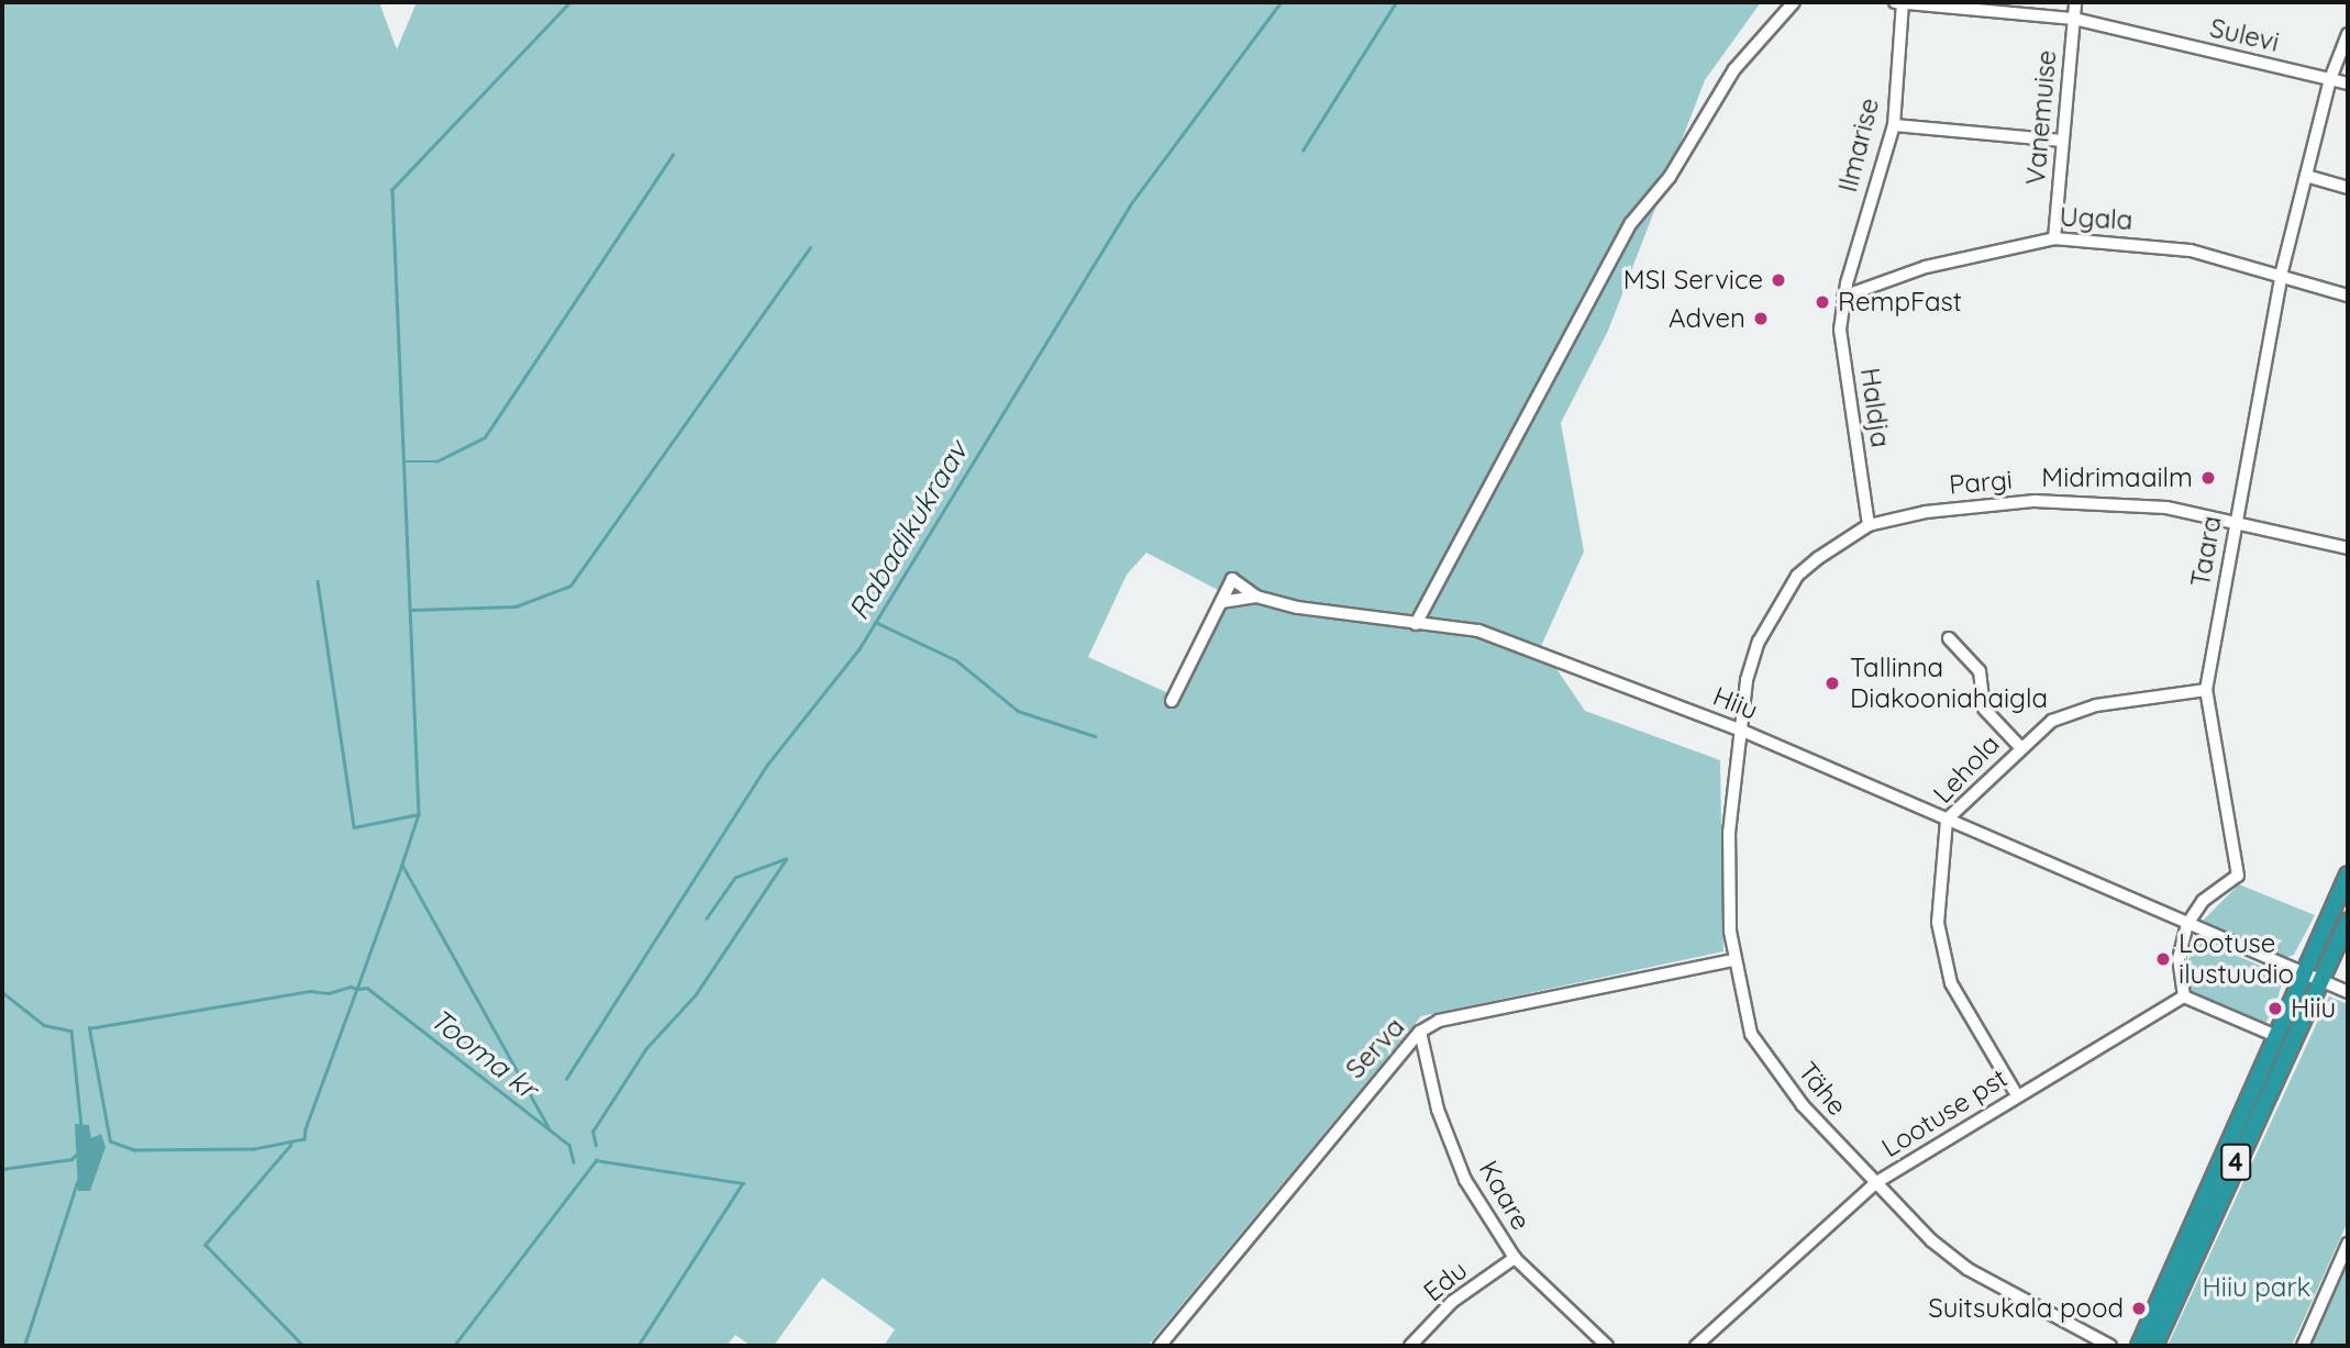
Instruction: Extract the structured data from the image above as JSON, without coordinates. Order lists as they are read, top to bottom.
{
  "streets": {
    "highway": ["4"],
    "street": [
      "Sulevi",
      "Vanemuise",
      "Ilmarise",
      "Ugala",
      "Haldja",
      "Pargi",
      "Taara",
      "Hiiu",
      "Lehola",
      "Serva",
      "Tähe",
      "Lootuse pst",
      "Kaare",
      "Edu"
    ]
  },
  "crossings": [
    ["Sulevi", "Vanemuise"],
    ["Sulevi", "Ilmarise"],
    ["Sulevi", "Taara"],
    ["Vanemuise", "Ugala"],
    ["Ilmarise", "Ugala"],
    ["Ilmarise", "Haldja"],
    ["Ugala", "Haldja"],
    ["Ugala", "Taara"],
    ["Haldja", "Pargi"],
    ["Pargi", "Taara"],
    ["Pargi", "Hiiu"],
    ["Pargi", "Tähe"],
    ["Taara", "Hiiu"],
    ["Taara", "Lehola"],
    ["Hiiu", "Lehola"],
    ["Hiiu", "Tähe"],
    ["Hiiu", "4"],
    ["Lehola", "Lootuse pst"],
    ["Serva", "Tähe"],
    ["Serva", "Kaare"],
    ["Tähe", "Lootuse pst"],
    ["Kaare", "Edu"]
  ],
  "water": ["Rabadikukraav", "Tooma kr"],
  "parks": ["Hiiu park"],
  "places": [
    "MSI Service",
    "RempFast",
    "Adven",
    "Midrimaailm",
    "Tallinna Diakooniahaigla",
    "Lootuse ilustuudio",
    "Hiiu",
    "Suitsukala pood"
  ]
}
